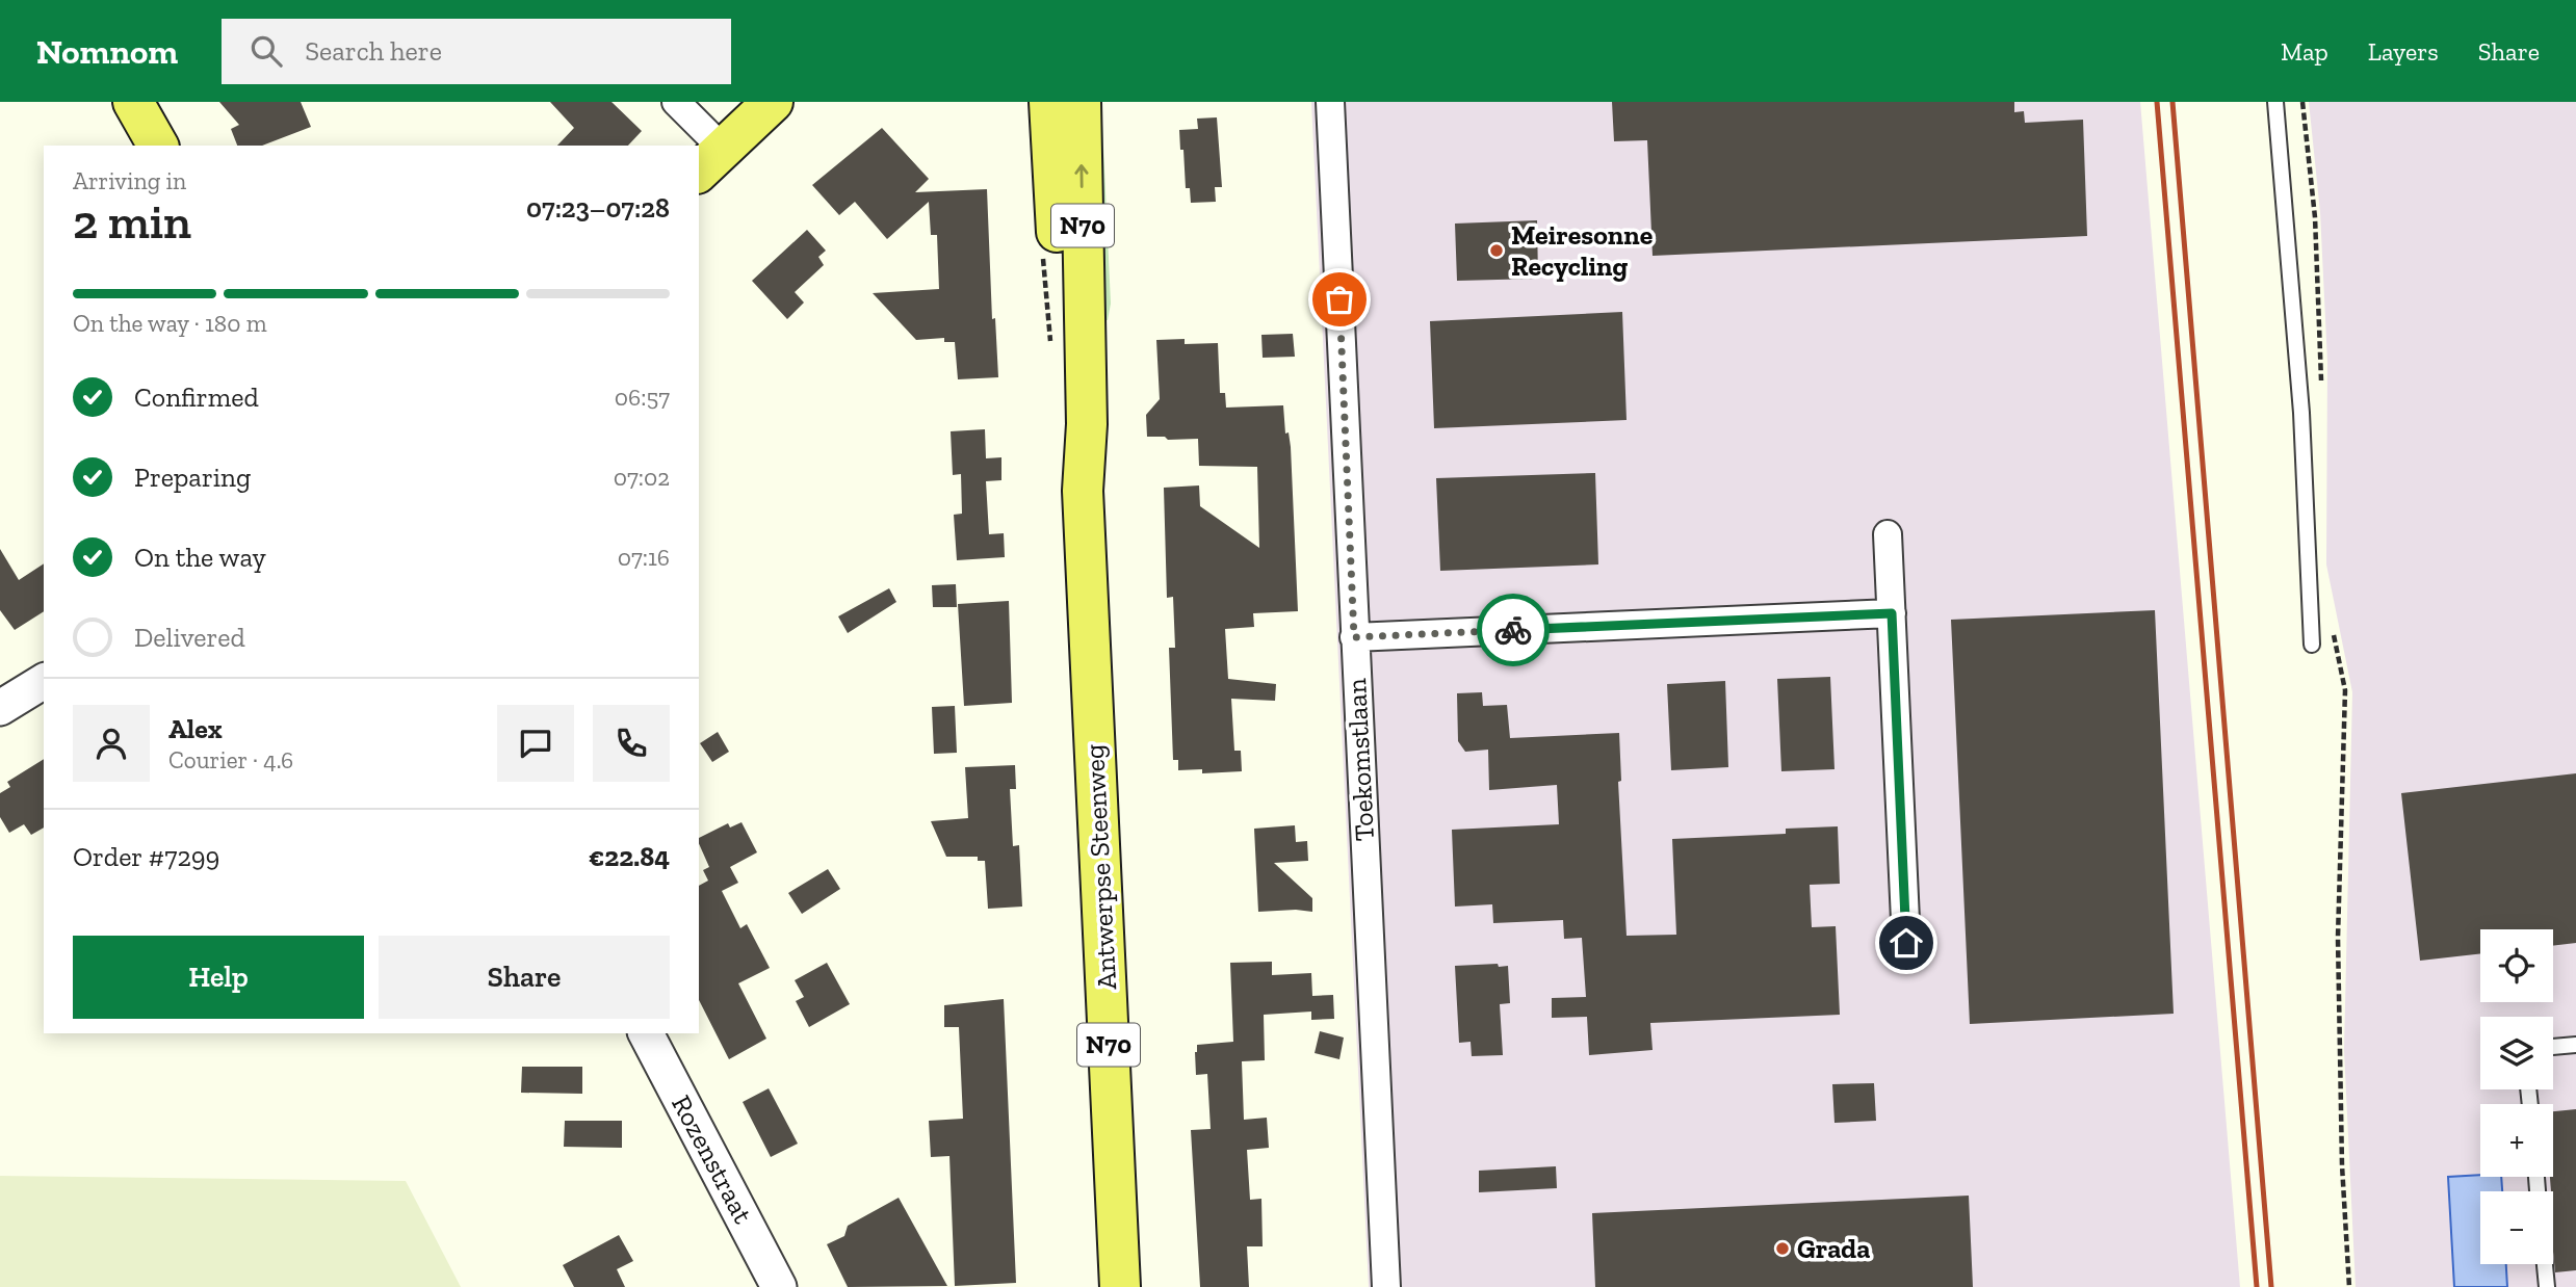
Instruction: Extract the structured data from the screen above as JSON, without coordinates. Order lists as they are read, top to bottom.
{
  "streets": {
    "main road": ["N70", "Antwerpse Steenweg"],
    "street": ["Toekomstlaan", "Rozenstraat"]
  },
  "places": ["Meiresonne Recycling", "Grada"],
  "page": {
    "header": "Nomnom",
    "search": "Search here",
    "nav": ["Map", "Layers", "Share"],
    "heading": ["2 min", "Arriving in", "07:23–07:28"],
    "panel": [
      "Alex",
      "Courier · 4.6",
      "Order #7299",
      "€22.84"
    ],
    "bar": "On the way · 180 m",
    "list": [
      ["Confirmed", "06:57"],
      ["Preparing", "07:02"],
      ["On the way", "07:16"],
      "Delivered"
    ],
    "buttons": ["Help", "Share"],
    "map_buttons": ["+", "−"]
  }
}
